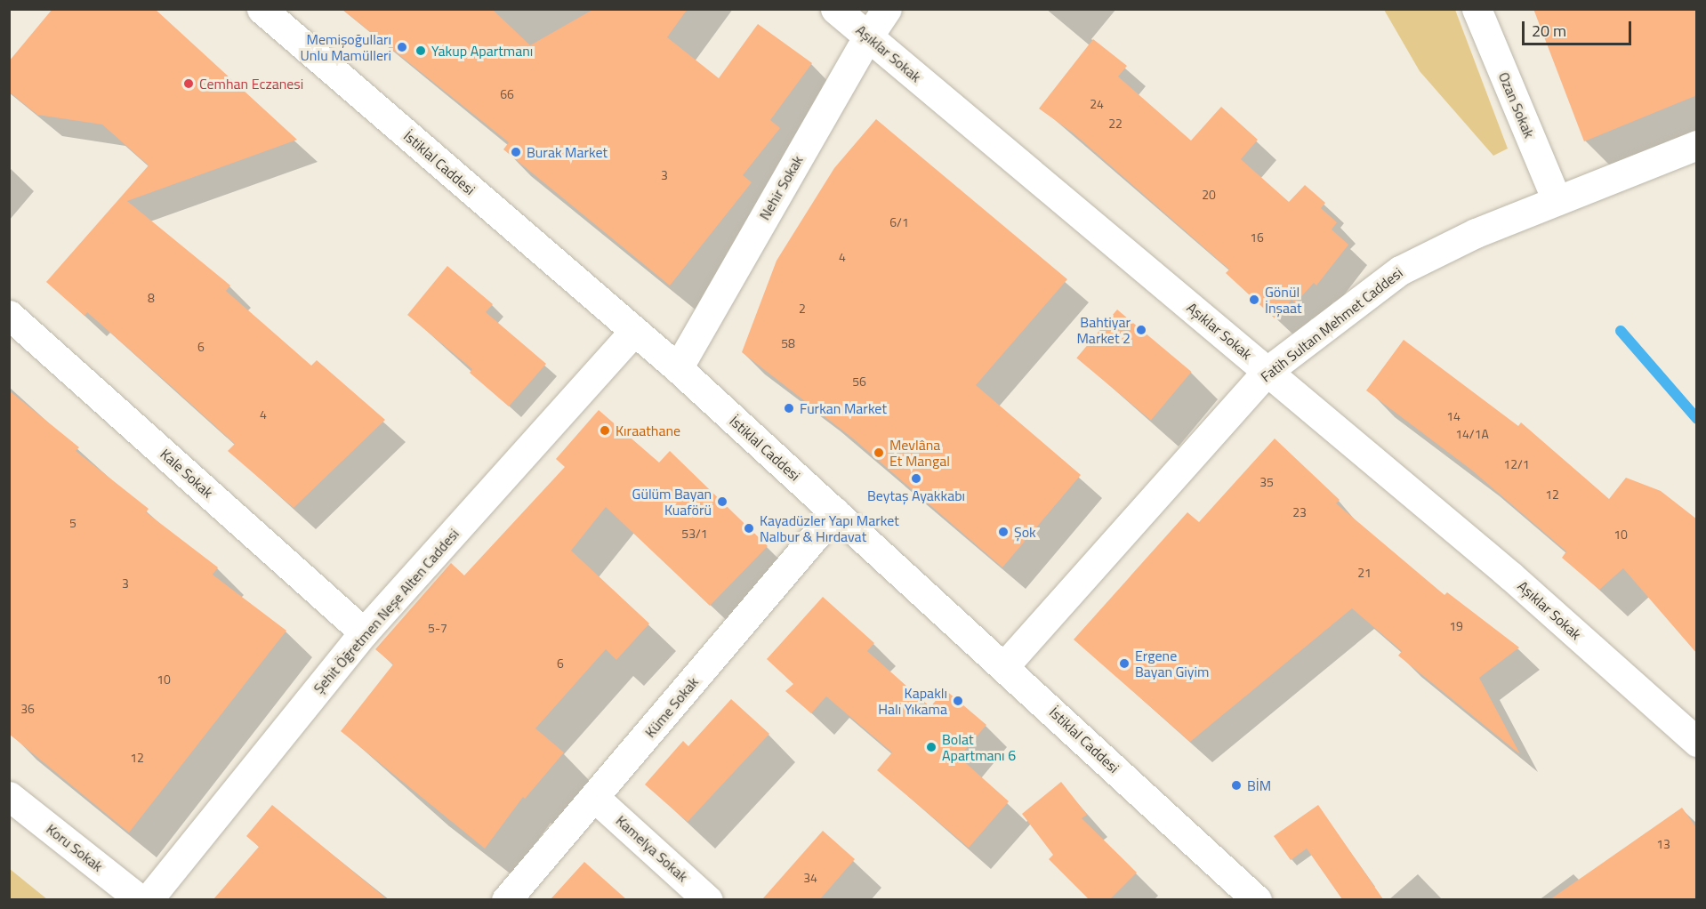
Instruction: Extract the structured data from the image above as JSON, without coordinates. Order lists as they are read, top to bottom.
{
  "streets": {
    "street": [
      "Aşıklar Sokak",
      "Ozan Sokak",
      "İstiklal Caddesi",
      "Nehir Sokak",
      "Fatih Sultan Mehmet Caddesi",
      "Kale Sokak",
      "Şehit Öğretmen Neşe Alten Caddesi",
      "Küme Sokak",
      "Koru Sokak",
      "Kamelya Sokak"
    ]
  },
  "crossings": [
    ["Aşıklar Sokak", "Nehir Sokak"],
    ["Aşıklar Sokak", "Fatih Sultan Mehmet Caddesi"],
    ["Ozan Sokak", "Fatih Sultan Mehmet Caddesi"],
    ["İstiklal Caddesi", "Nehir Sokak"],
    ["İstiklal Caddesi", "Fatih Sultan Mehmet Caddesi"],
    ["İstiklal Caddesi", "Şehit Öğretmen Neşe Alten Caddesi"],
    ["İstiklal Caddesi", "Küme Sokak"],
    ["Kale Sokak", "Şehit Öğretmen Neşe Alten Caddesi"],
    ["Küme Sokak", "Kamelya Sokak"]
  ],
  "places": [
    "Memişoğulları Unlu Mamülleri",
    "Yakup Apartmanı",
    "Cemhan Eczanesi",
    "Burak Market",
    "Gönül İnşaat",
    "Bahtiyar Market 2",
    "Furkan Market",
    "Kıraathane",
    "Mevlâna Et Mangal",
    "Beytaş Ayakkabı",
    "Gülüm Bayan Kuaförü",
    "Kayadüzler Yapı Market Nalbur & Hırdavat",
    "Şok",
    "Ergene Bayan Giyim",
    "Kapaklı Halı Yıkama",
    "Bolat Apartmanı 6",
    "BİM"
  ],
  "house_numbers": [
    "66",
    "24",
    "22",
    "3",
    "20",
    "6/1",
    "16",
    "4",
    "8",
    "2",
    "58",
    "6",
    "56",
    "4",
    "14",
    "14/1A",
    "12/1",
    "35",
    "12",
    "23",
    "5",
    "53/1",
    "10",
    "21",
    "3",
    "19",
    "5-7",
    "6",
    "10",
    "36",
    "12",
    "13",
    "34"
  ],
  "scale_bar": "20 m"
}
